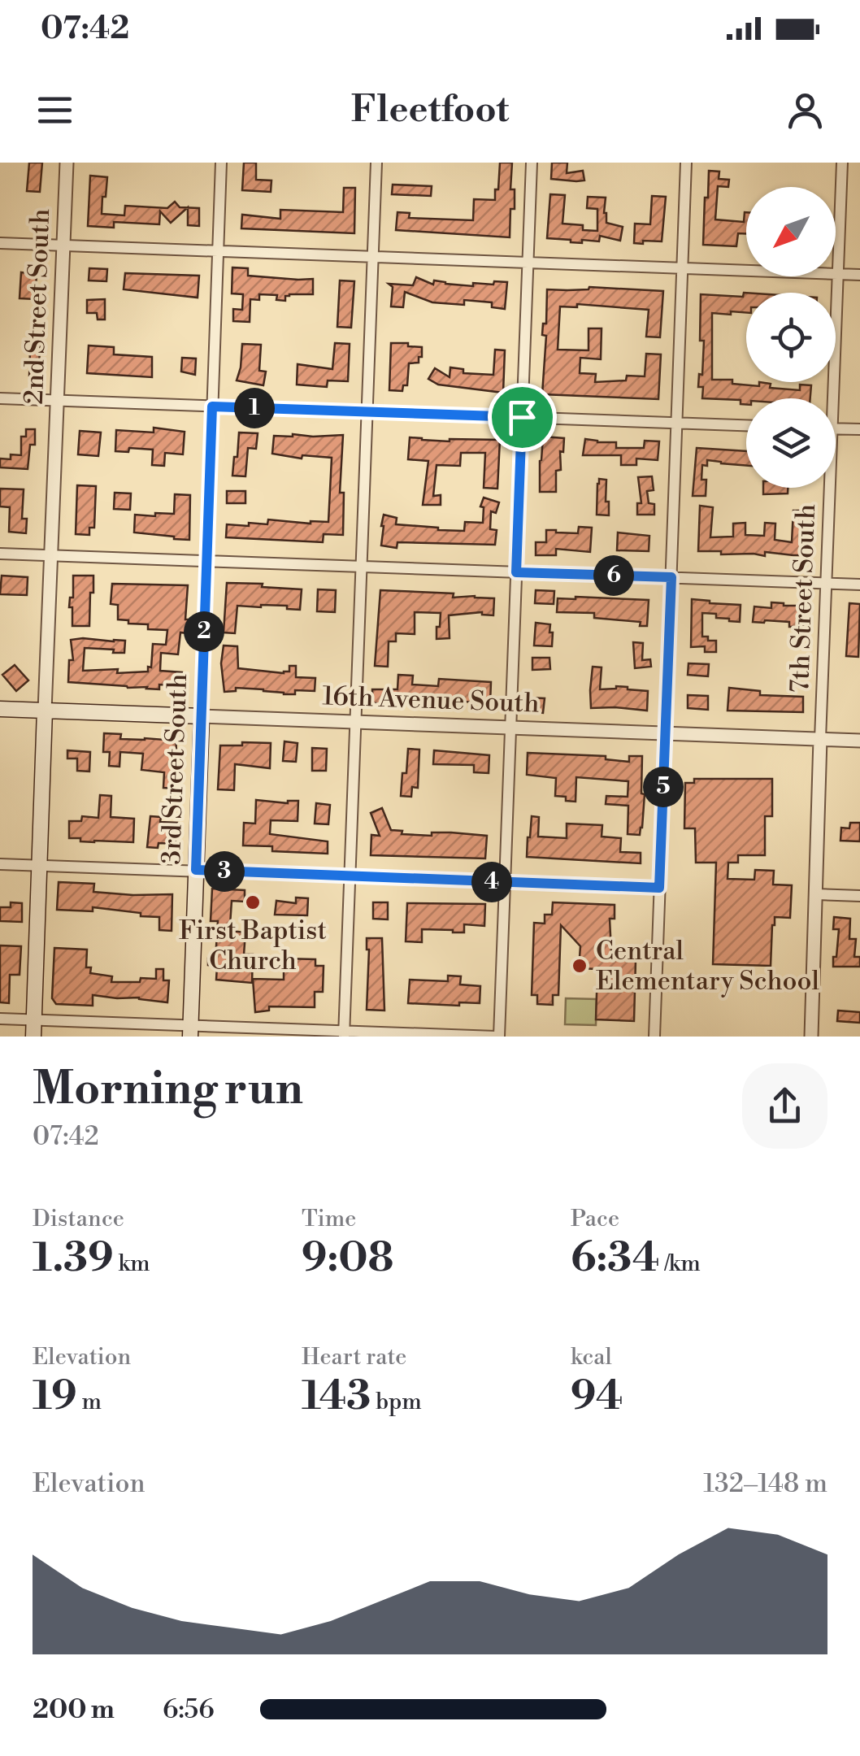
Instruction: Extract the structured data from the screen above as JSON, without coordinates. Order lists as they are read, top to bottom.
{
  "streets": {
    "main road": ["2nd Street South", "16th Avenue South", "3rd Street South"],
    "street": ["7th Street South"]
  },
  "crossings": [
    ["2nd Street South", "16th Avenue South"],
    ["7th Street South", "16th Avenue South"],
    ["16th Avenue South", "3rd Street South"]
  ],
  "places": ["First Baptist Church", "Central Elementary School"],
  "north": "bottom left",
  "page": {
    "status": "07:42",
    "header": "Fleetfoot",
    "pins": [
      "1",
      "6",
      "2",
      "5",
      "3",
      "4"
    ],
    "heading": ["Morning run", "07:42"],
    "stats": [
      ["Distance", "1.39 km"],
      ["Time", "9:08"],
      ["Pace", "6:34 /km"],
      ["Elevation", "19 m"],
      ["Heart rate", "143 bpm"],
      ["kcal", "94"]
    ],
    "chart": ["Elevation", "132–148 m"],
    "list": [
      {
        "name": "200 m",
        "note": "6:56"
      }
    ]
  }
}
